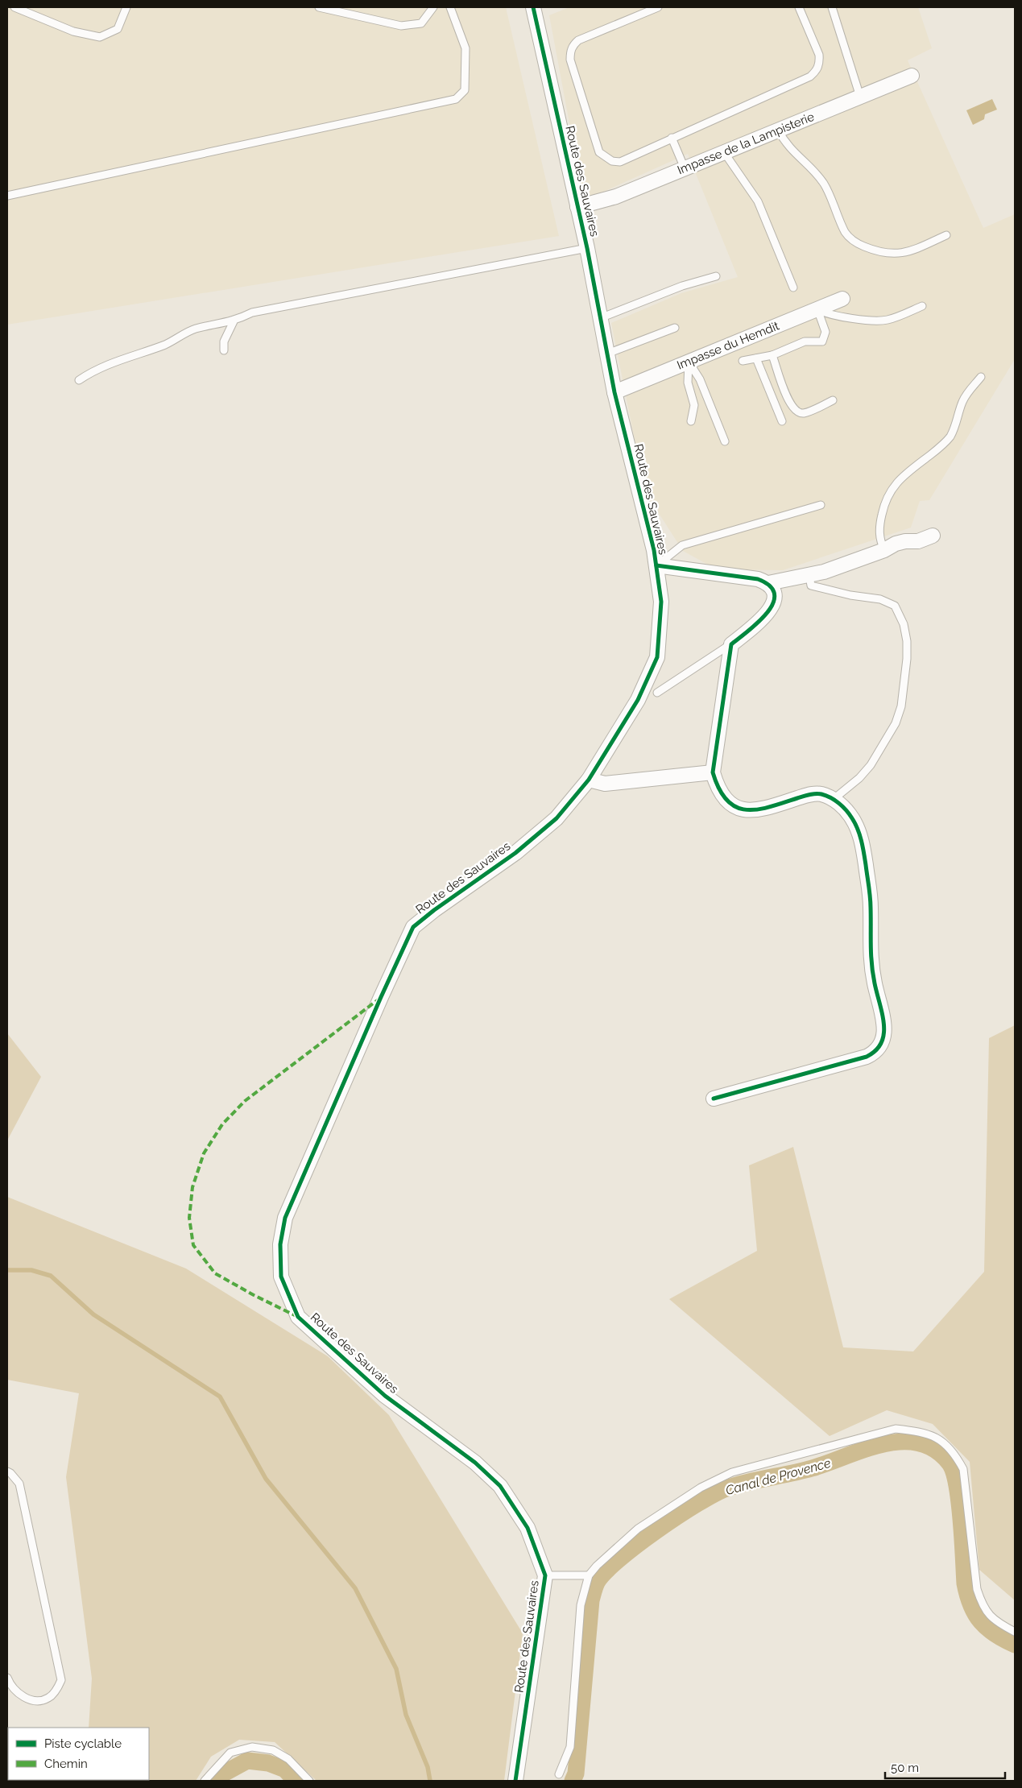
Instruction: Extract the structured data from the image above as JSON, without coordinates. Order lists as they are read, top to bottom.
{
  "streets": {
    "street": ["Impasse de la Lampisterie", "Route des Sauvaires", "Impasse du Hemdit"]
  },
  "crossings": [
    ["Impasse de la Lampisterie", "Route des Sauvaires"],
    ["Route des Sauvaires", "Impasse du Hemdit"]
  ],
  "water": ["Canal de Provence"],
  "legend": ["Piste cyclable", "Chemin"],
  "scale_bar": "50 m"
}
